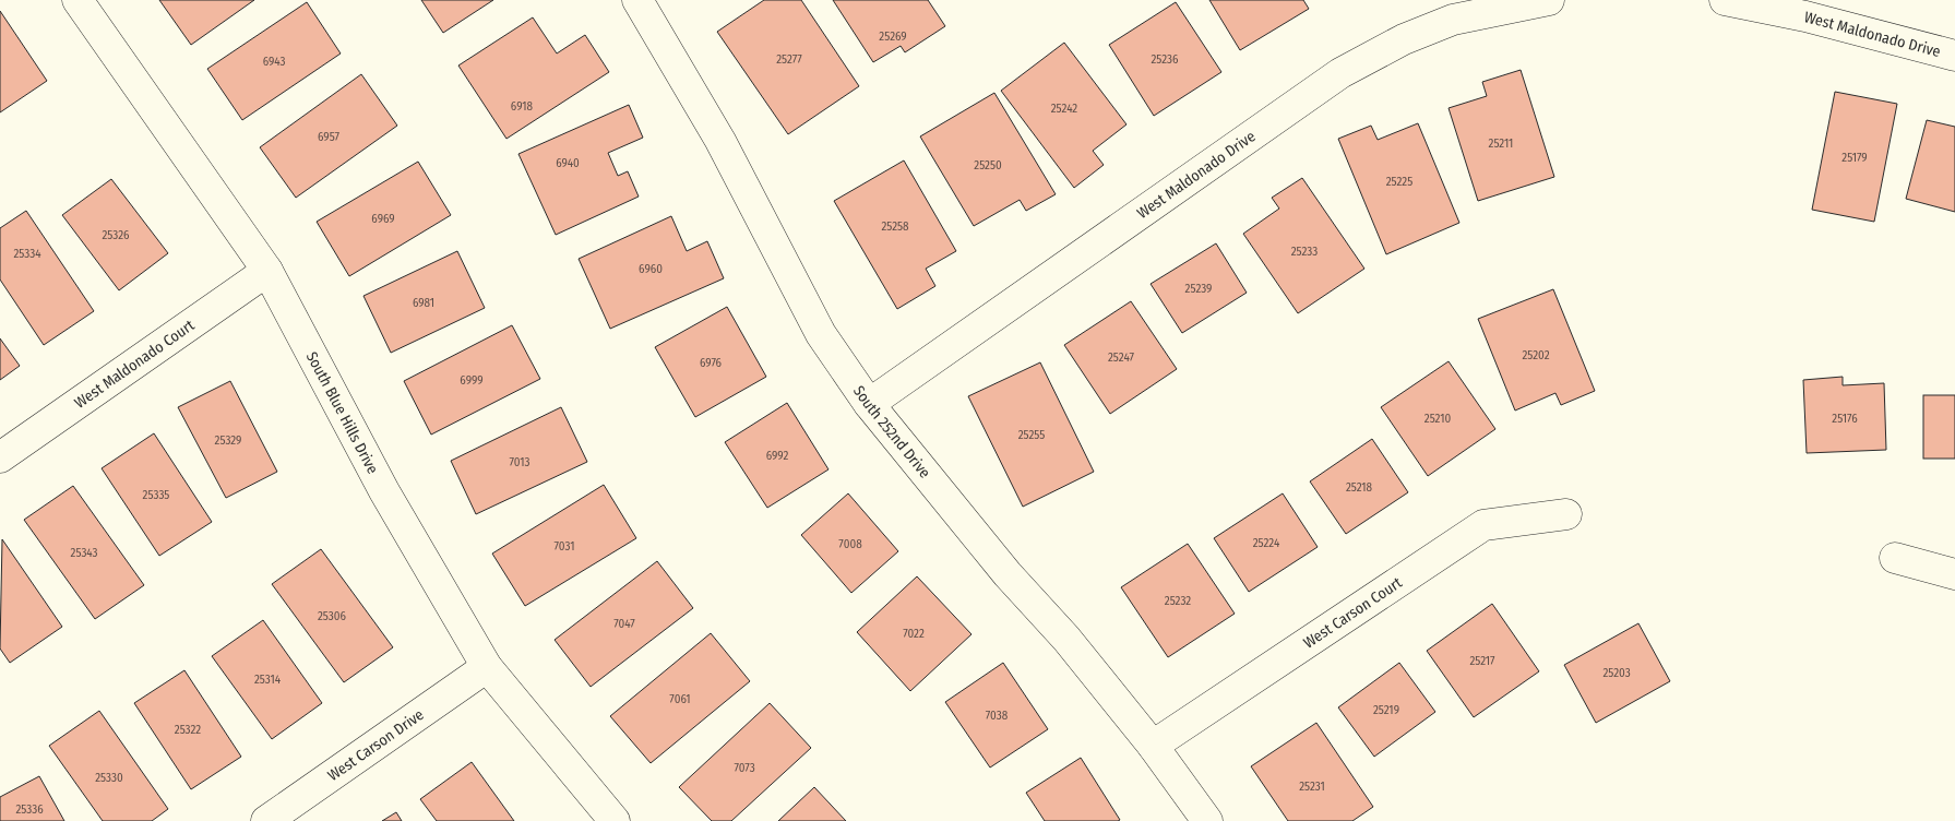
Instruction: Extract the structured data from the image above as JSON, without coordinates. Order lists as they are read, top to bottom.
{
  "streets": {
    "street": [
      "West Maldonado Drive",
      "West Maldonado Court",
      "South Blue Hills Drive",
      "South 252nd Drive",
      "West Carson Court",
      "West Carson Drive"
    ]
  },
  "crossings": [
    ["West Maldonado Drive", "South 252nd Drive"],
    ["West Maldonado Court", "South Blue Hills Drive"],
    ["South Blue Hills Drive", "West Carson Drive"],
    ["South 252nd Drive", "West Carson Court"]
  ],
  "house_numbers": [
    "25269",
    "25277",
    "25236",
    "6943",
    "6918",
    "25242",
    "6957",
    "25211",
    "25179",
    "6940",
    "25250",
    "25225",
    "6969",
    "25258",
    "25326",
    "25233",
    "25334",
    "6960",
    "25239",
    "6981",
    "25202",
    "25247",
    "6976",
    "6999",
    "25210",
    "25176",
    "25255",
    "25329",
    "6992",
    "7013",
    "25218",
    "25335",
    "25224",
    "7008",
    "7031",
    "25343",
    "25232",
    "25306",
    "7047",
    "7022",
    "25217",
    "25203",
    "25314",
    "7061",
    "25219",
    "7038",
    "25322",
    "7073",
    "25330",
    "25231",
    "25336"
  ]
}
